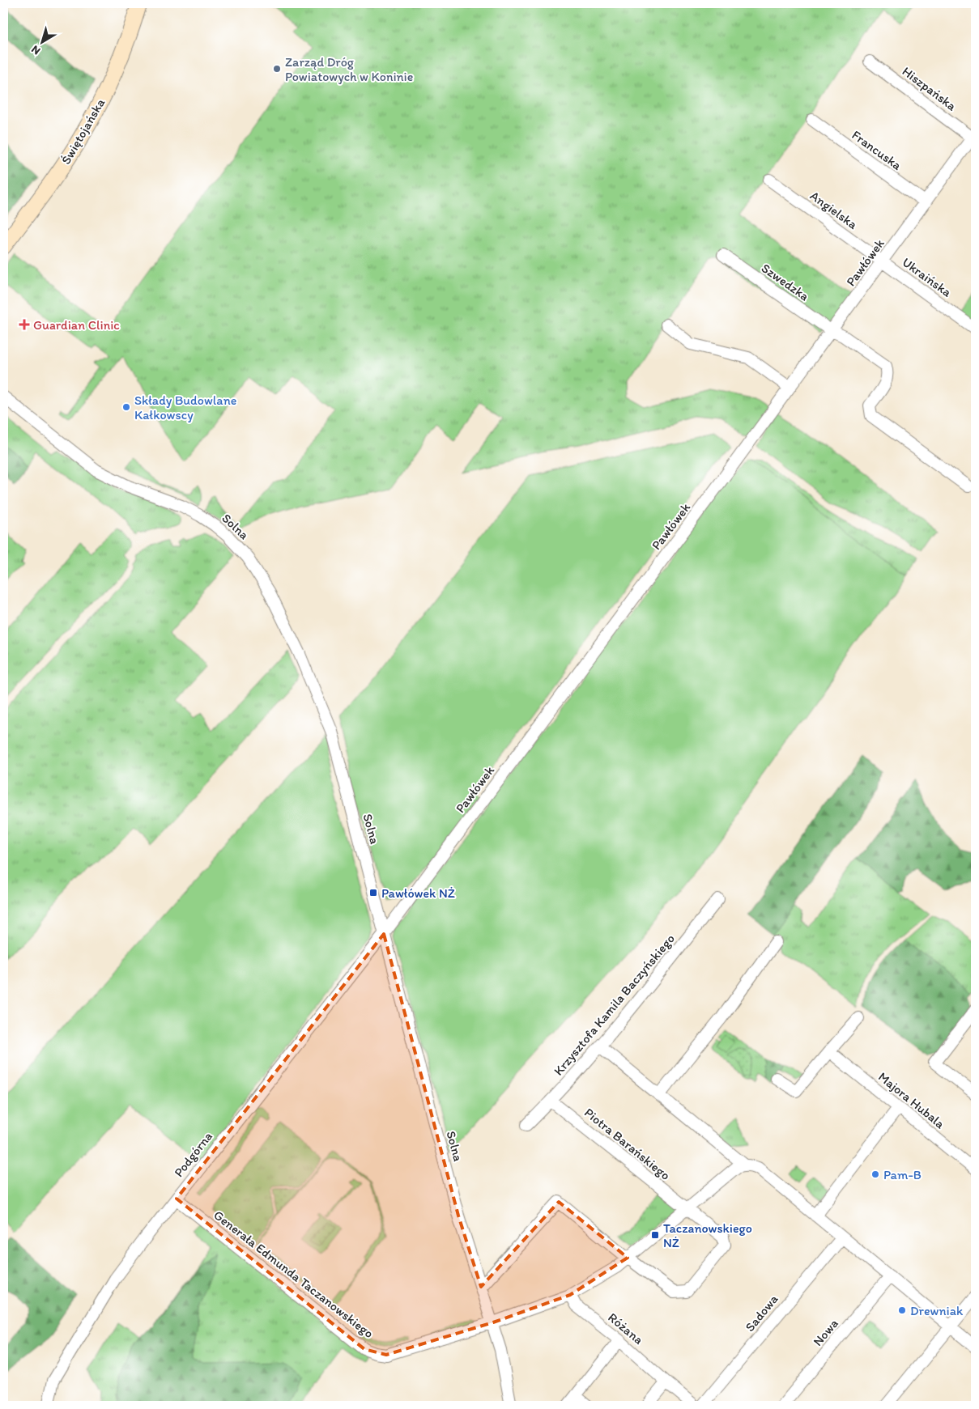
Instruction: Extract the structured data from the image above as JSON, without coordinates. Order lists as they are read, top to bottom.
{
  "streets": {
    "street": [
      "Hiszpańska",
      "Świętojańska",
      "Francuska",
      "Angielska",
      "Pawłówek",
      "Ukraińska",
      "Szwedzka",
      "Solna",
      "Krzysztofa Kamila Baczyńskiego",
      "Majora Hubala",
      "Piotra Barańskiego",
      "Podgórna",
      "Generała Edmunda Taczanowskiego",
      "Sadowa",
      "Różana",
      "Nowa"
    ]
  },
  "crossings": [
    ["Hiszpańska", "Pawłówek"],
    ["Francuska", "Pawłówek"],
    ["Angielska", "Pawłówek"],
    ["Angielska", "Ukraińska"],
    ["Pawłówek", "Ukraińska"],
    ["Pawłówek", "Szwedzka"],
    ["Pawłówek", "Solna"],
    ["Pawłówek", "Podgórna"],
    ["Solna", "Podgórna"],
    ["Solna", "Generała Edmunda Taczanowskiego"],
    ["Krzysztofa Kamila Baczyńskiego", "Piotra Barańskiego"],
    ["Piotra Barańskiego", "Generała Edmunda Taczanowskiego"],
    ["Podgórna", "Generała Edmunda Taczanowskiego"],
    ["Generała Edmunda Taczanowskiego", "Różana"]
  ],
  "places": {
    "other": [
      "Zarząd Dróg Powiatowych w Koninie",
      "Składy Budowlane Kałkowscy",
      "Pam-B",
      "Drewniak"
    ],
    "health": ["Guardian Clinic"],
    "transit": ["Pawłówek NŻ", "Taczanowskiego NŻ"]
  },
  "north": "bottom left"
}
